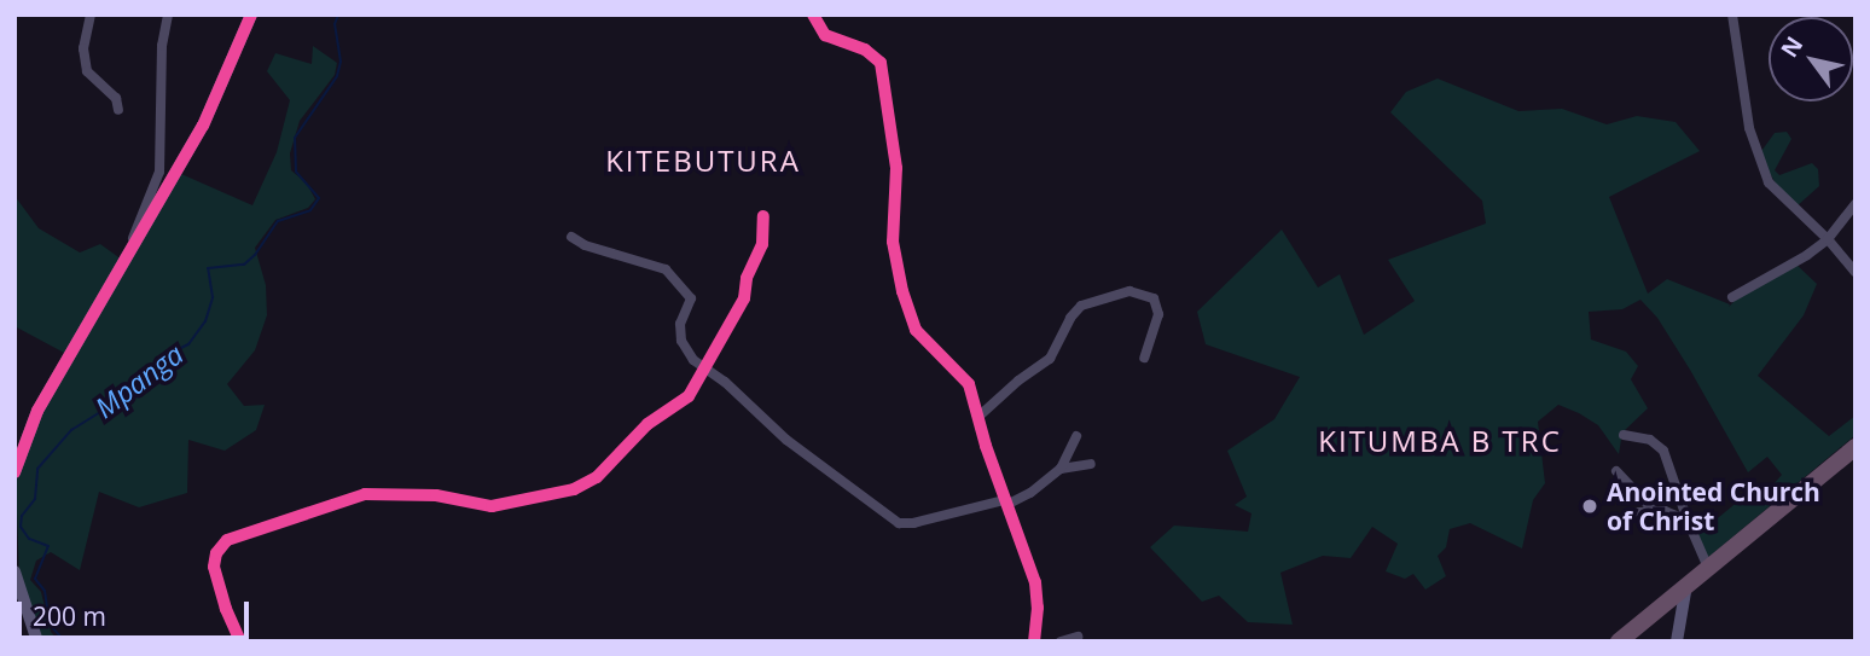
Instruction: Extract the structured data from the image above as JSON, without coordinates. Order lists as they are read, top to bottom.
{
  "districts": ["KITEBUTURA", "KITUMBA B TRC"],
  "water": ["Mpanga"],
  "places": ["Anointed Church of Christ"],
  "scale_bar": "200 m",
  "north": "top left"
}
